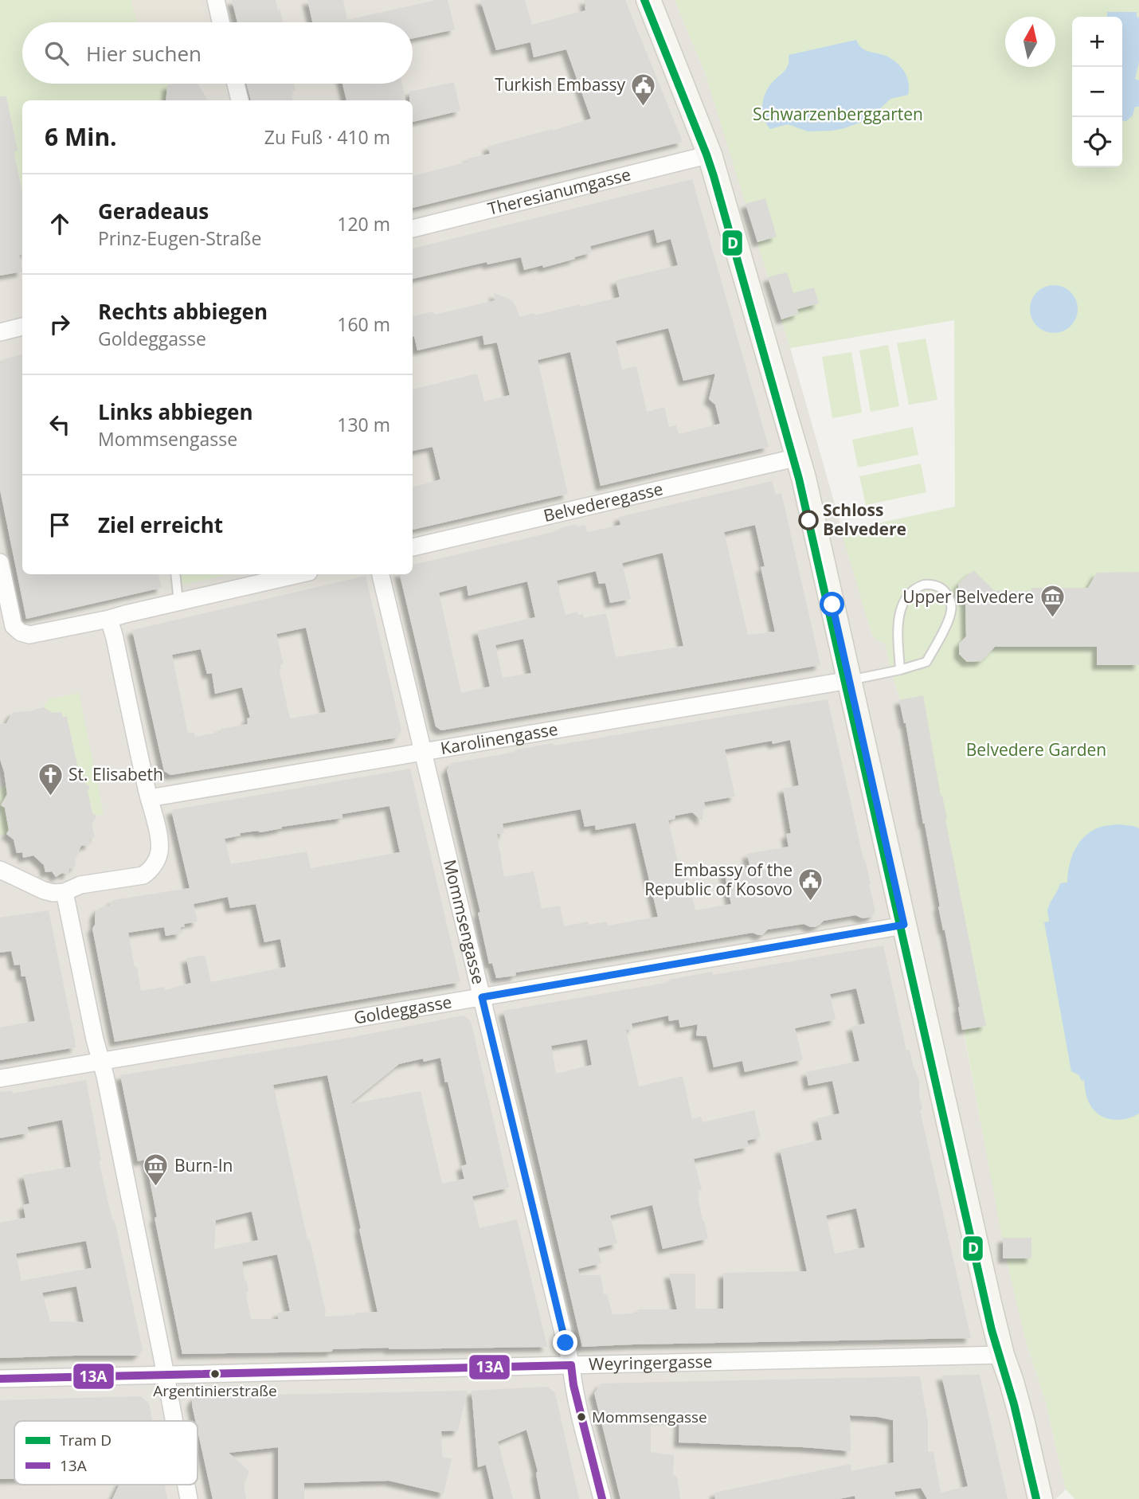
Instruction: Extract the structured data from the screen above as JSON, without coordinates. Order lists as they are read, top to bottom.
{
  "streets": {
    "street": [
      "Theresianumgasse",
      "Belvederegasse",
      "Karolinengasse",
      "Mommsengasse",
      "Goldeggasse",
      "Weyringergasse"
    ]
  },
  "crossings": [
    ["Karolinengasse", "Mommsengasse"],
    ["Mommsengasse", "Goldeggasse"],
    ["Mommsengasse", "Weyringergasse"]
  ],
  "parks": ["Schwarzenberggarten", "Belvedere Garden"],
  "places": {
    "public building": ["Turkish Embassy", "Embassy of the Republic of Kosovo"],
    "other": ["Schloss Belvedere", "Argentinierstraße", "Mommsengasse"],
    "museum": ["Upper Belvedere", "Burn-In"],
    "church": ["St. Elisabeth"]
  },
  "lines": ["tram line D", "transit line 13A"],
  "legend": ["Tram D", "13A"],
  "north": "top",
  "page": {
    "map_buttons": ["+", "−"],
    "search": "Hier suchen",
    "heading": ["6 Min.", "Zu Fuß · 410 m"],
    "list": [
      ["Geradeaus", "Prinz-Eugen-Straße", "120 m"],
      ["Rechts abbiegen", "Goldeggasse", "160 m"],
      ["Links abbiegen", "Mommsengasse", "130 m"],
      "Ziel erreicht"
    ]
  }
}
